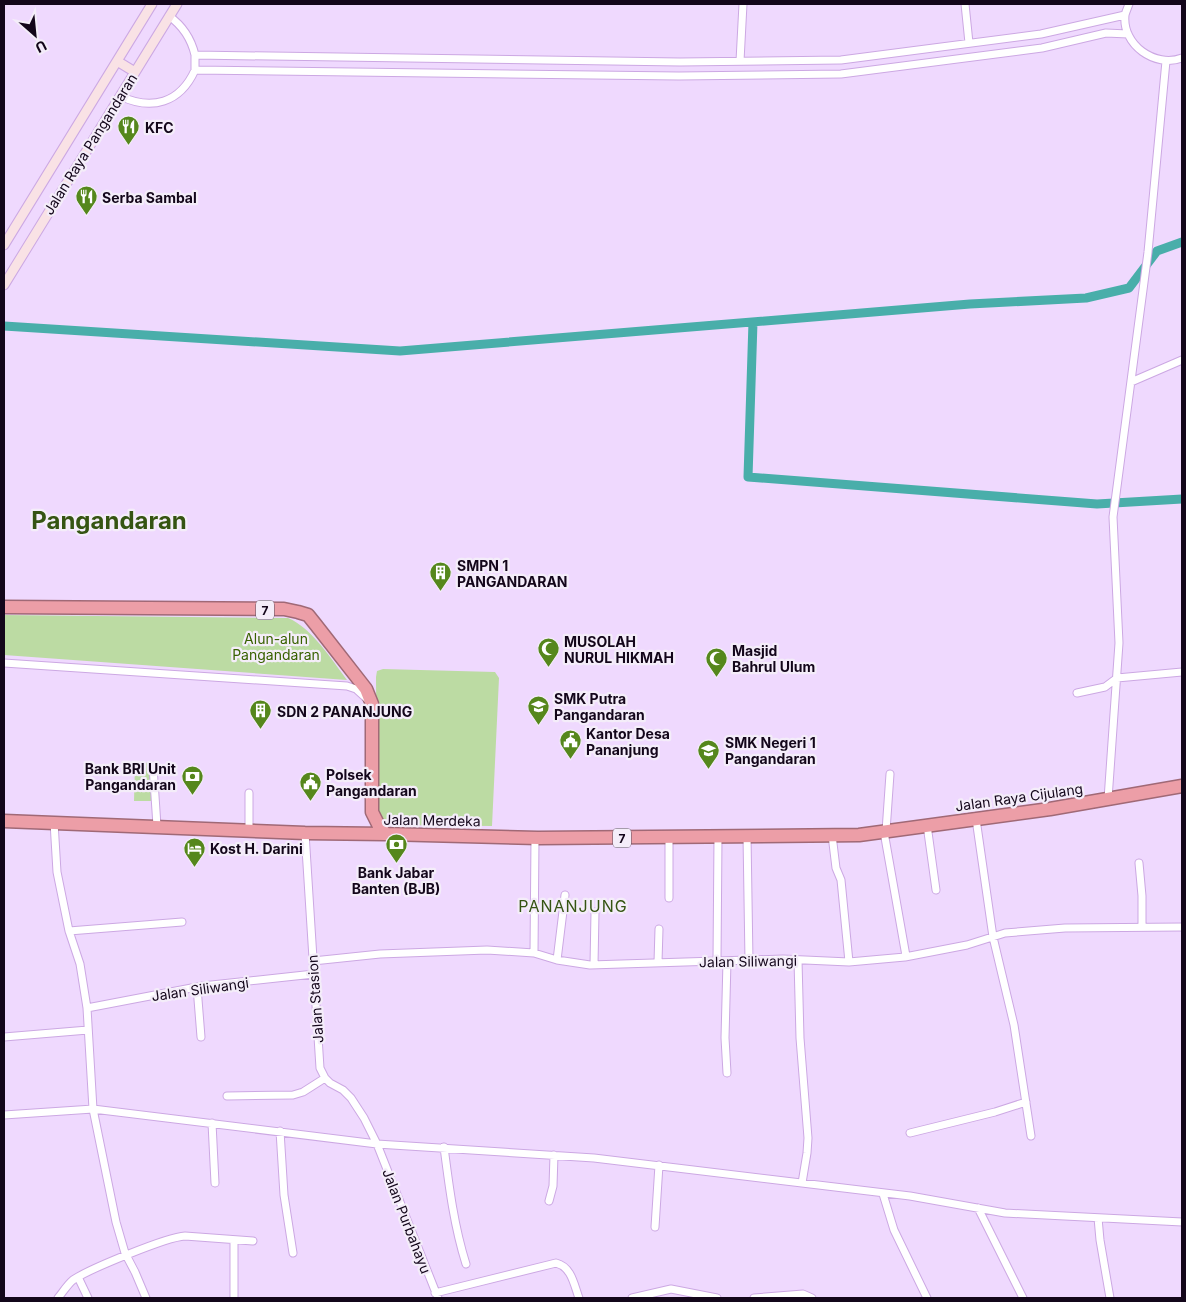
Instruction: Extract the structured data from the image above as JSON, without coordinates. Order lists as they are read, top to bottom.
{
  "streets": {
    "highway": ["7", "Jalan Raya Cijulang", "Jalan Merdeka"],
    "street": [
      "Jalan Raya Pangandaran",
      "Jalan Siliwangi",
      "Jalan Stasion",
      "Jalan Purbahayu"
    ]
  },
  "crossings": [
    ["Jalan Raya Cijulang", "Jalan Merdeka"],
    ["Jalan Merdeka", "Jalan Stasion"],
    ["Jalan Siliwangi", "Jalan Stasion"]
  ],
  "districts": ["Pangandaran", "PANANJUNG"],
  "parks": ["Alun-alun Pangandaran"],
  "places": {
    "restaurant": ["KFC", "Serba Sambal"],
    "building": ["SMPN 1 PANGANDARAN", "SDN 2 PANANJUNG"],
    "mosque": ["MUSOLAH NURUL HIKMAH", "Masjid Bahrul Ulum"],
    "school or university": ["SMK Putra Pangandaran", "SMK Negeri 1 Pangandaran"],
    "public building": ["Kantor Desa Pananjung", "Polsek Pangandaran"],
    "bank": ["Bank BRI Unit Pangandaran", "Bank Jabar Banten (BJB)"],
    "hotel": ["Kost H. Darini"]
  },
  "north": "bottom right"
}
